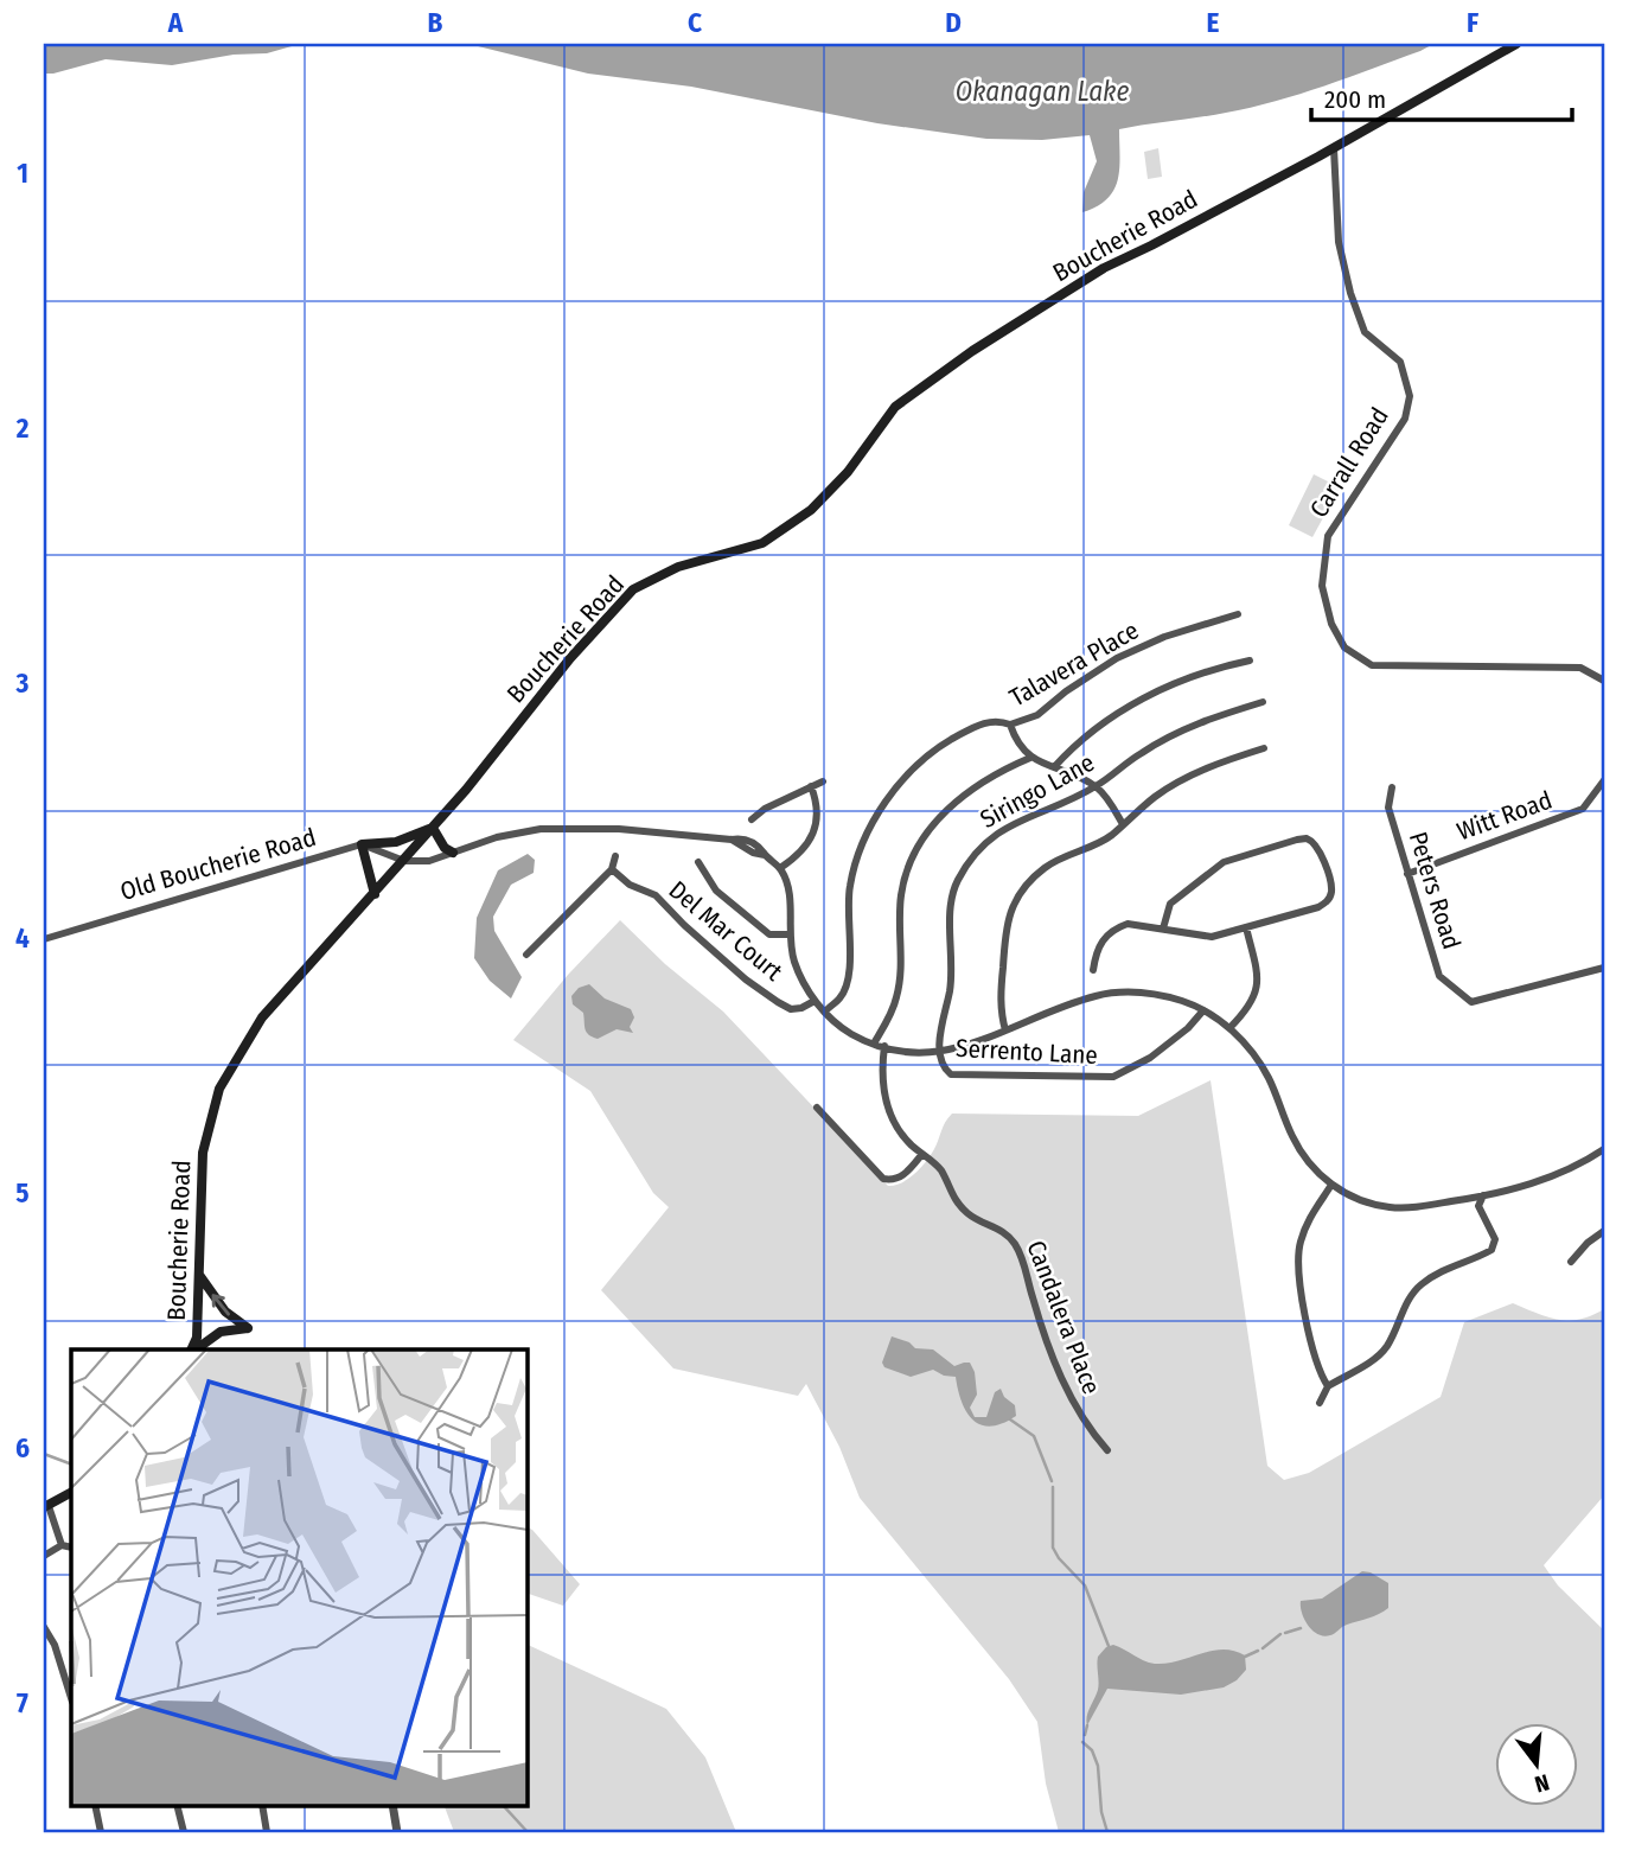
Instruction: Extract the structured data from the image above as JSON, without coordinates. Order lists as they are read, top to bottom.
{
  "streets": {
    "main road": ["Boucherie Road"],
    "street": [
      "Carrall Road",
      "Talavera Place",
      "Siringo Lane",
      "Witt Road",
      "Old Boucherie Road",
      "Peters Road",
      "Del Mar Court",
      "Serrento Lane",
      "Candalera Place"
    ]
  },
  "crossings": [
    ["Boucherie Road", "Carrall Road"],
    ["Siringo Lane", "Serrento Lane"],
    ["Witt Road", "Peters Road"]
  ],
  "water": ["Okanagan Lake"],
  "scale_bar": "200 m",
  "north": "bottom",
  "grid": {
    "columns": [
      "A",
      "B",
      "C",
      "D",
      "E",
      "F"
    ],
    "rows": [
      "1",
      "2",
      "3",
      "4",
      "5",
      "6",
      "7"
    ]
  }
}
